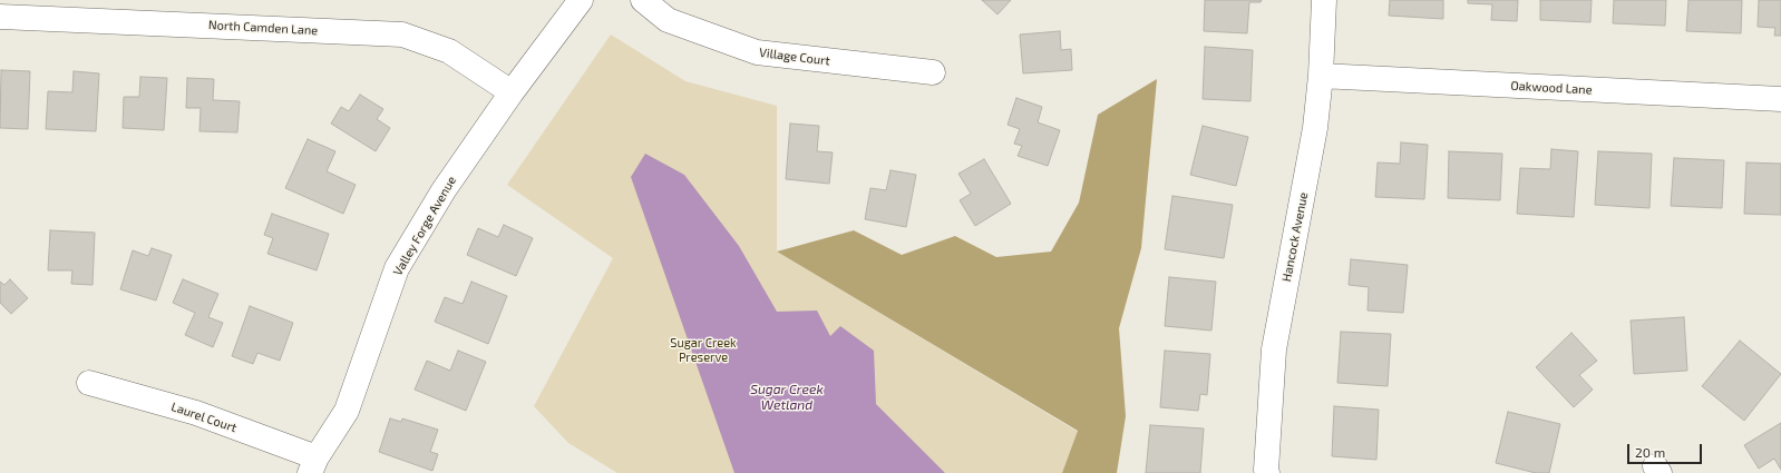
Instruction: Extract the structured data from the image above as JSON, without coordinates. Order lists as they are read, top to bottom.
{
  "streets": {
    "street": [
      "North Camden Lane",
      "Village Court",
      "Oakwood Lane",
      "Valley Forge Avenue",
      "Hancock Avenue",
      "Laurel Court"
    ]
  },
  "crossings": [
    ["North Camden Lane", "Valley Forge Avenue"],
    ["Oakwood Lane", "Hancock Avenue"],
    ["Valley Forge Avenue", "Laurel Court"]
  ],
  "water": ["Sugar Creek Wetland"],
  "parks": ["Sugar Creek Preserve"],
  "scale_bar": "20 m"
}
